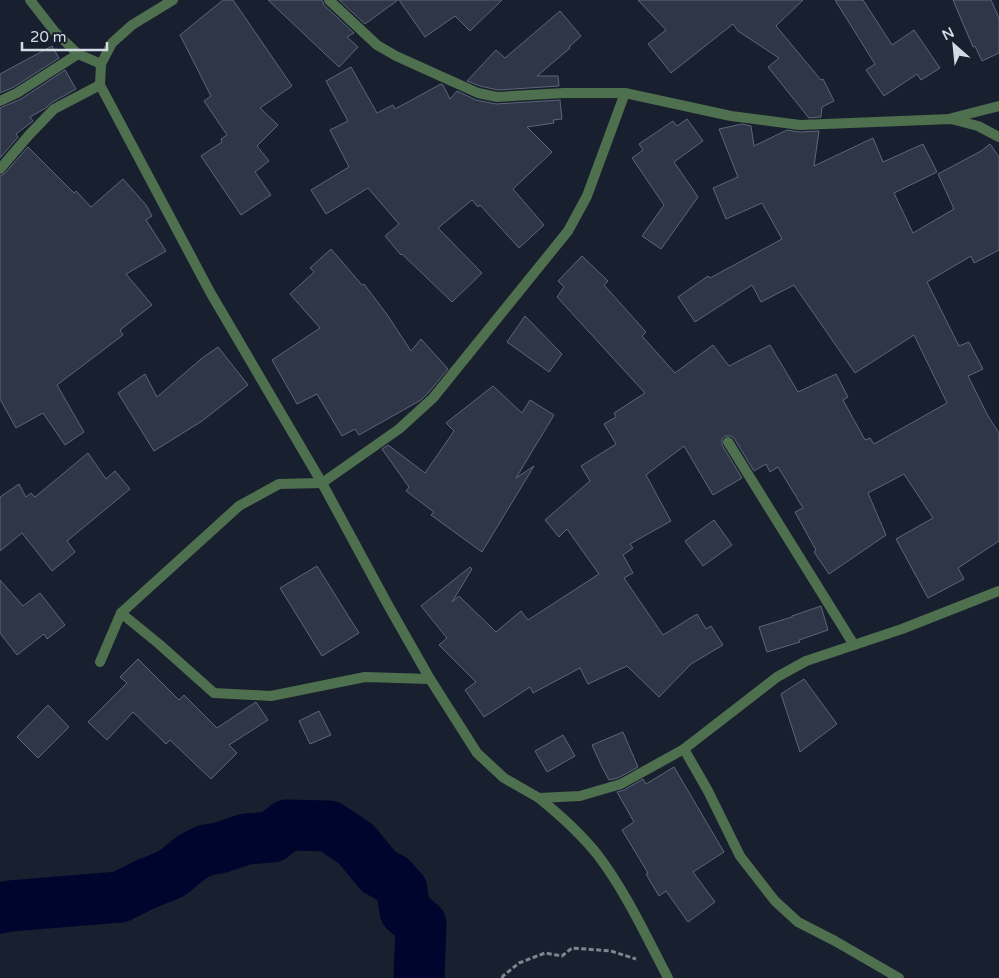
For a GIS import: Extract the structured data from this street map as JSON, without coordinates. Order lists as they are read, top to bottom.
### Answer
{
  "scale_bar": "20 m",
  "north": "top left"
}
